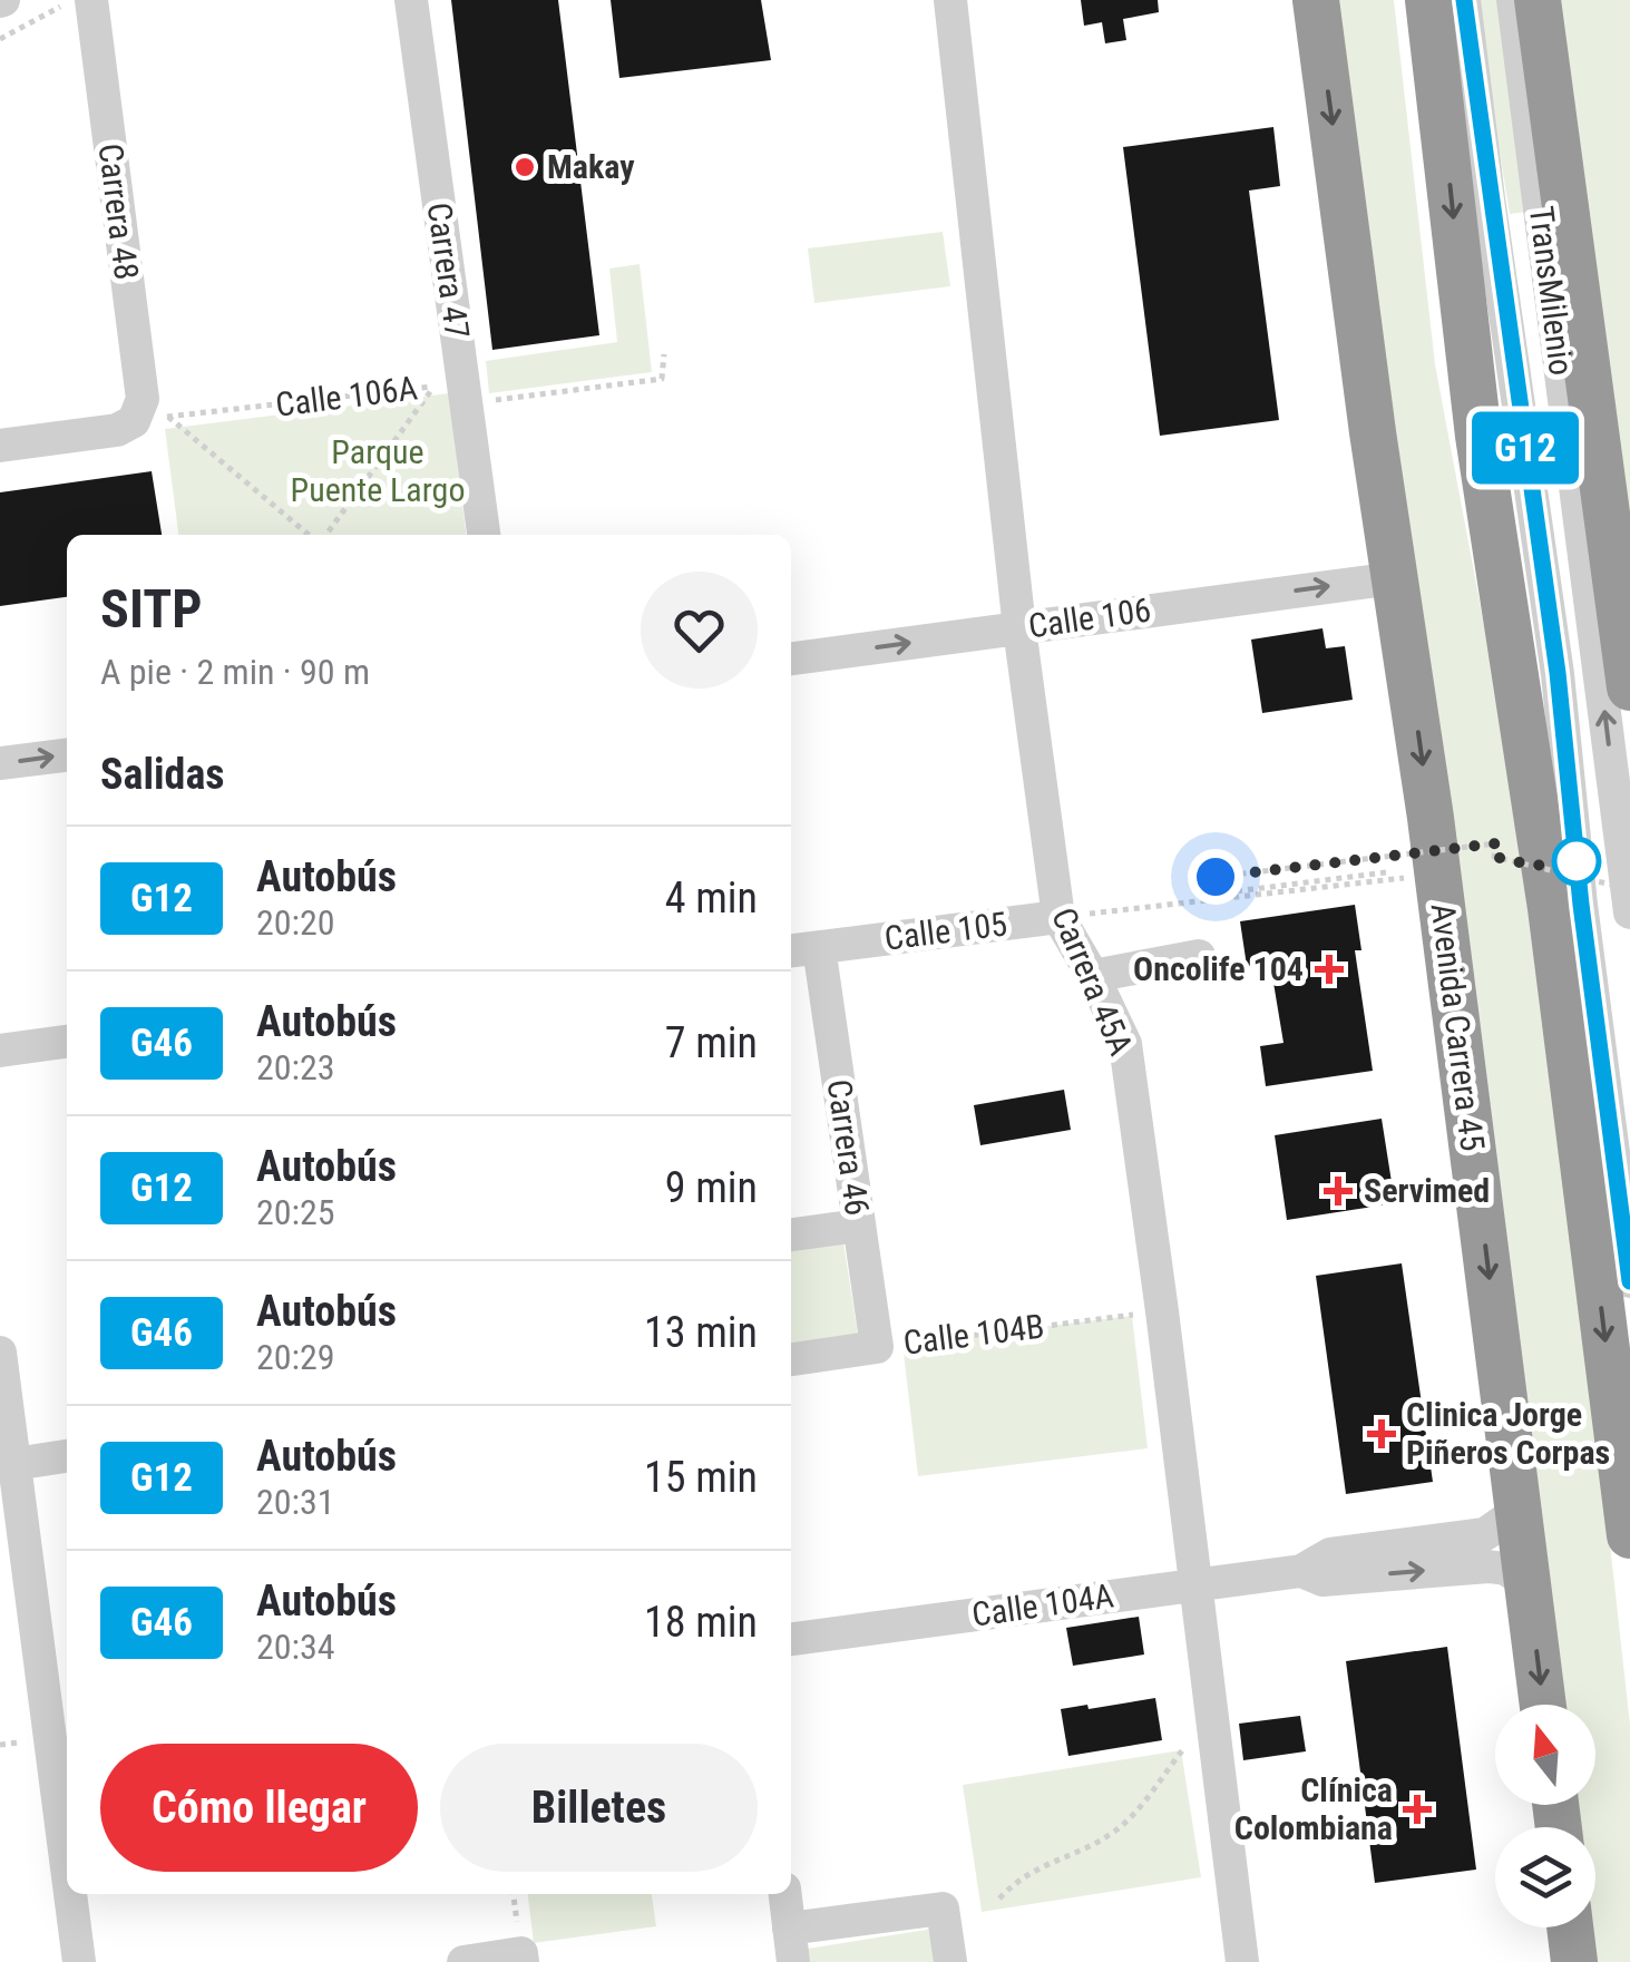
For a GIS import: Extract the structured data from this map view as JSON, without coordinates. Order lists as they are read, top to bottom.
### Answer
{
  "streets": {
    "highway": ["Avenida Carrera 45"],
    "street": [
      "Carrera 48",
      "Carrera 47",
      "TransMilenio",
      "Calle 106",
      "Calle 105",
      "Carrera 45A",
      "Carrera 46",
      "Calle 104B",
      "Calle 104A"
    ],
    "path": ["Calle 106A"]
  },
  "crossings": [
    ["Carrera 48", "Calle 106A"],
    ["Carrera 47", "Calle 106A"],
    ["Calle 106", "Carrera 45A"],
    ["Calle 106", "Avenida Carrera 45"],
    ["Calle 105", "Carrera 45A"],
    ["Calle 105", "Carrera 46"],
    ["Carrera 45A", "Calle 104B"],
    ["Carrera 45A", "Calle 104A"],
    ["Avenida Carrera 45", "Calle 104A"],
    ["Carrera 46", "Calle 104B"]
  ],
  "one_way": ["Calle 106"],
  "parks": ["Parque Puente Largo"],
  "places": {
    "other": ["Makay"],
    "health": [
      "Oncolife 104",
      "Servimed",
      "Clinica Jorge Piñeros Corpas",
      "Clínica Colombiana"
    ]
  },
  "lines": ["bus line G12"],
  "north": "top",
  "page": {
    "on_map": "G12",
    "heading": [
      ["SITP", "A pie · 2 min · 90 m"],
      "Salidas"
    ],
    "list": [
      {
        "mark": "G12",
        "name": "Autobús",
        "note": "20:20",
        "value": "4 min"
      },
      {
        "mark": "G46",
        "name": "Autobús",
        "note": "20:23",
        "value": "7 min"
      },
      {
        "mark": "G12",
        "name": "Autobús",
        "note": "20:25",
        "value": "9 min"
      },
      {
        "mark": "G46",
        "name": "Autobús",
        "note": "20:29",
        "value": "13 min"
      },
      {
        "mark": "G12",
        "name": "Autobús",
        "note": "20:31",
        "value": "15 min"
      },
      {
        "mark": "G46",
        "name": "Autobús",
        "note": "20:34",
        "value": "18 min"
      }
    ],
    "buttons": ["Cómo llegar", "Billetes"]
  }
}
